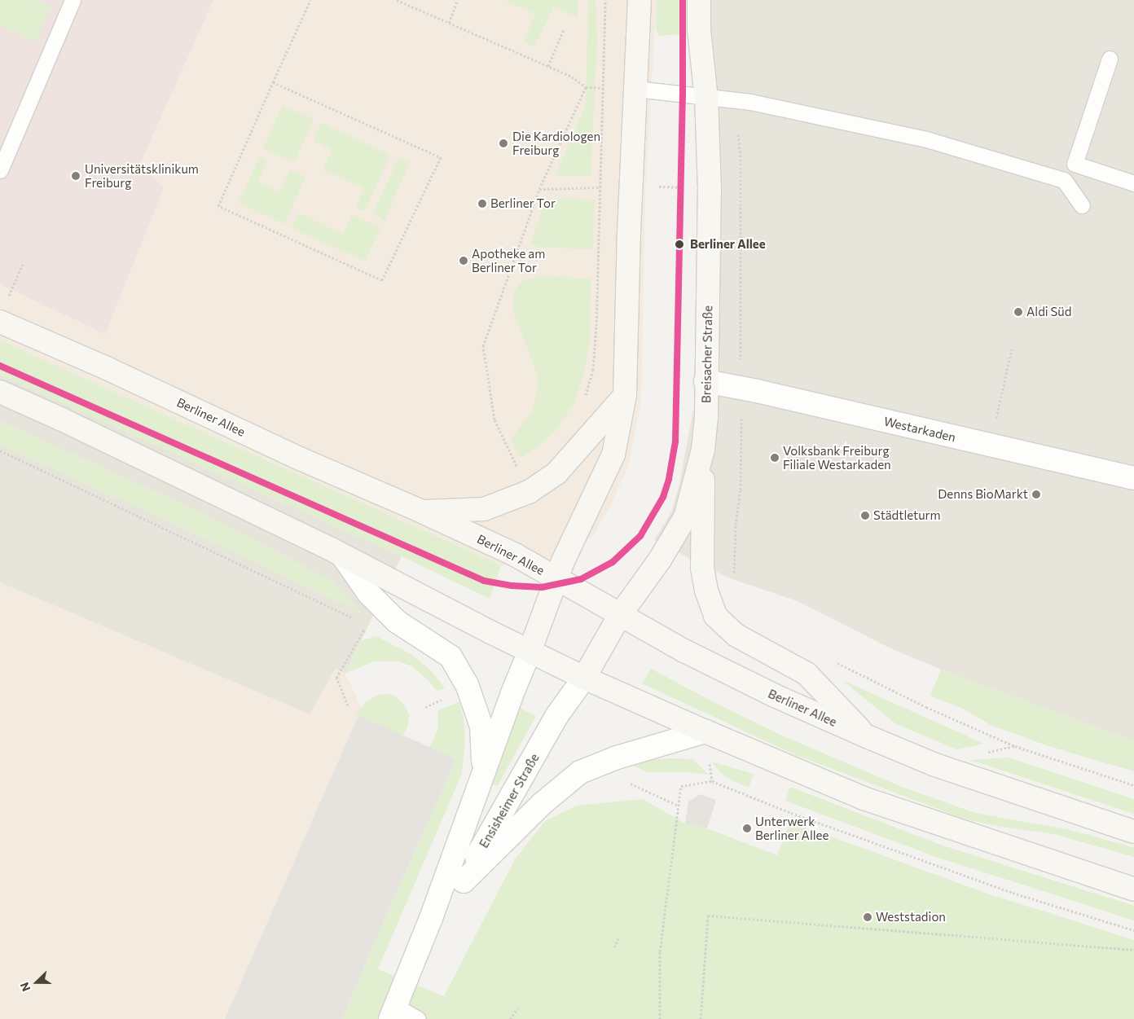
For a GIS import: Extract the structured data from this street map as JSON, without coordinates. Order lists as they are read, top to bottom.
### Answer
{
  "streets": {
    "main road": ["Breisacher Straße", "Berliner Allee", "Ensisheimer Straße"],
    "street": ["Westarkaden"]
  },
  "crossings": [
    ["Breisacher Straße", "Berliner Allee"],
    ["Breisacher Straße", "Westarkaden"],
    ["Breisacher Straße", "Ensisheimer Straße"],
    ["Berliner Allee", "Ensisheimer Straße"]
  ],
  "places": [
    "Die Kardiologen Freiburg",
    "Universitätsklinikum Freiburg",
    "Berliner Tor",
    "Berliner Allee",
    "Apotheke am Berliner Tor",
    "Aldi Süd",
    "Volksbank Freiburg Filiale Westarkaden",
    "Denns BioMarkt",
    "Städtleturm",
    "Unterwerk Berliner Allee",
    "Weststadion"
  ],
  "north": "left"
}
